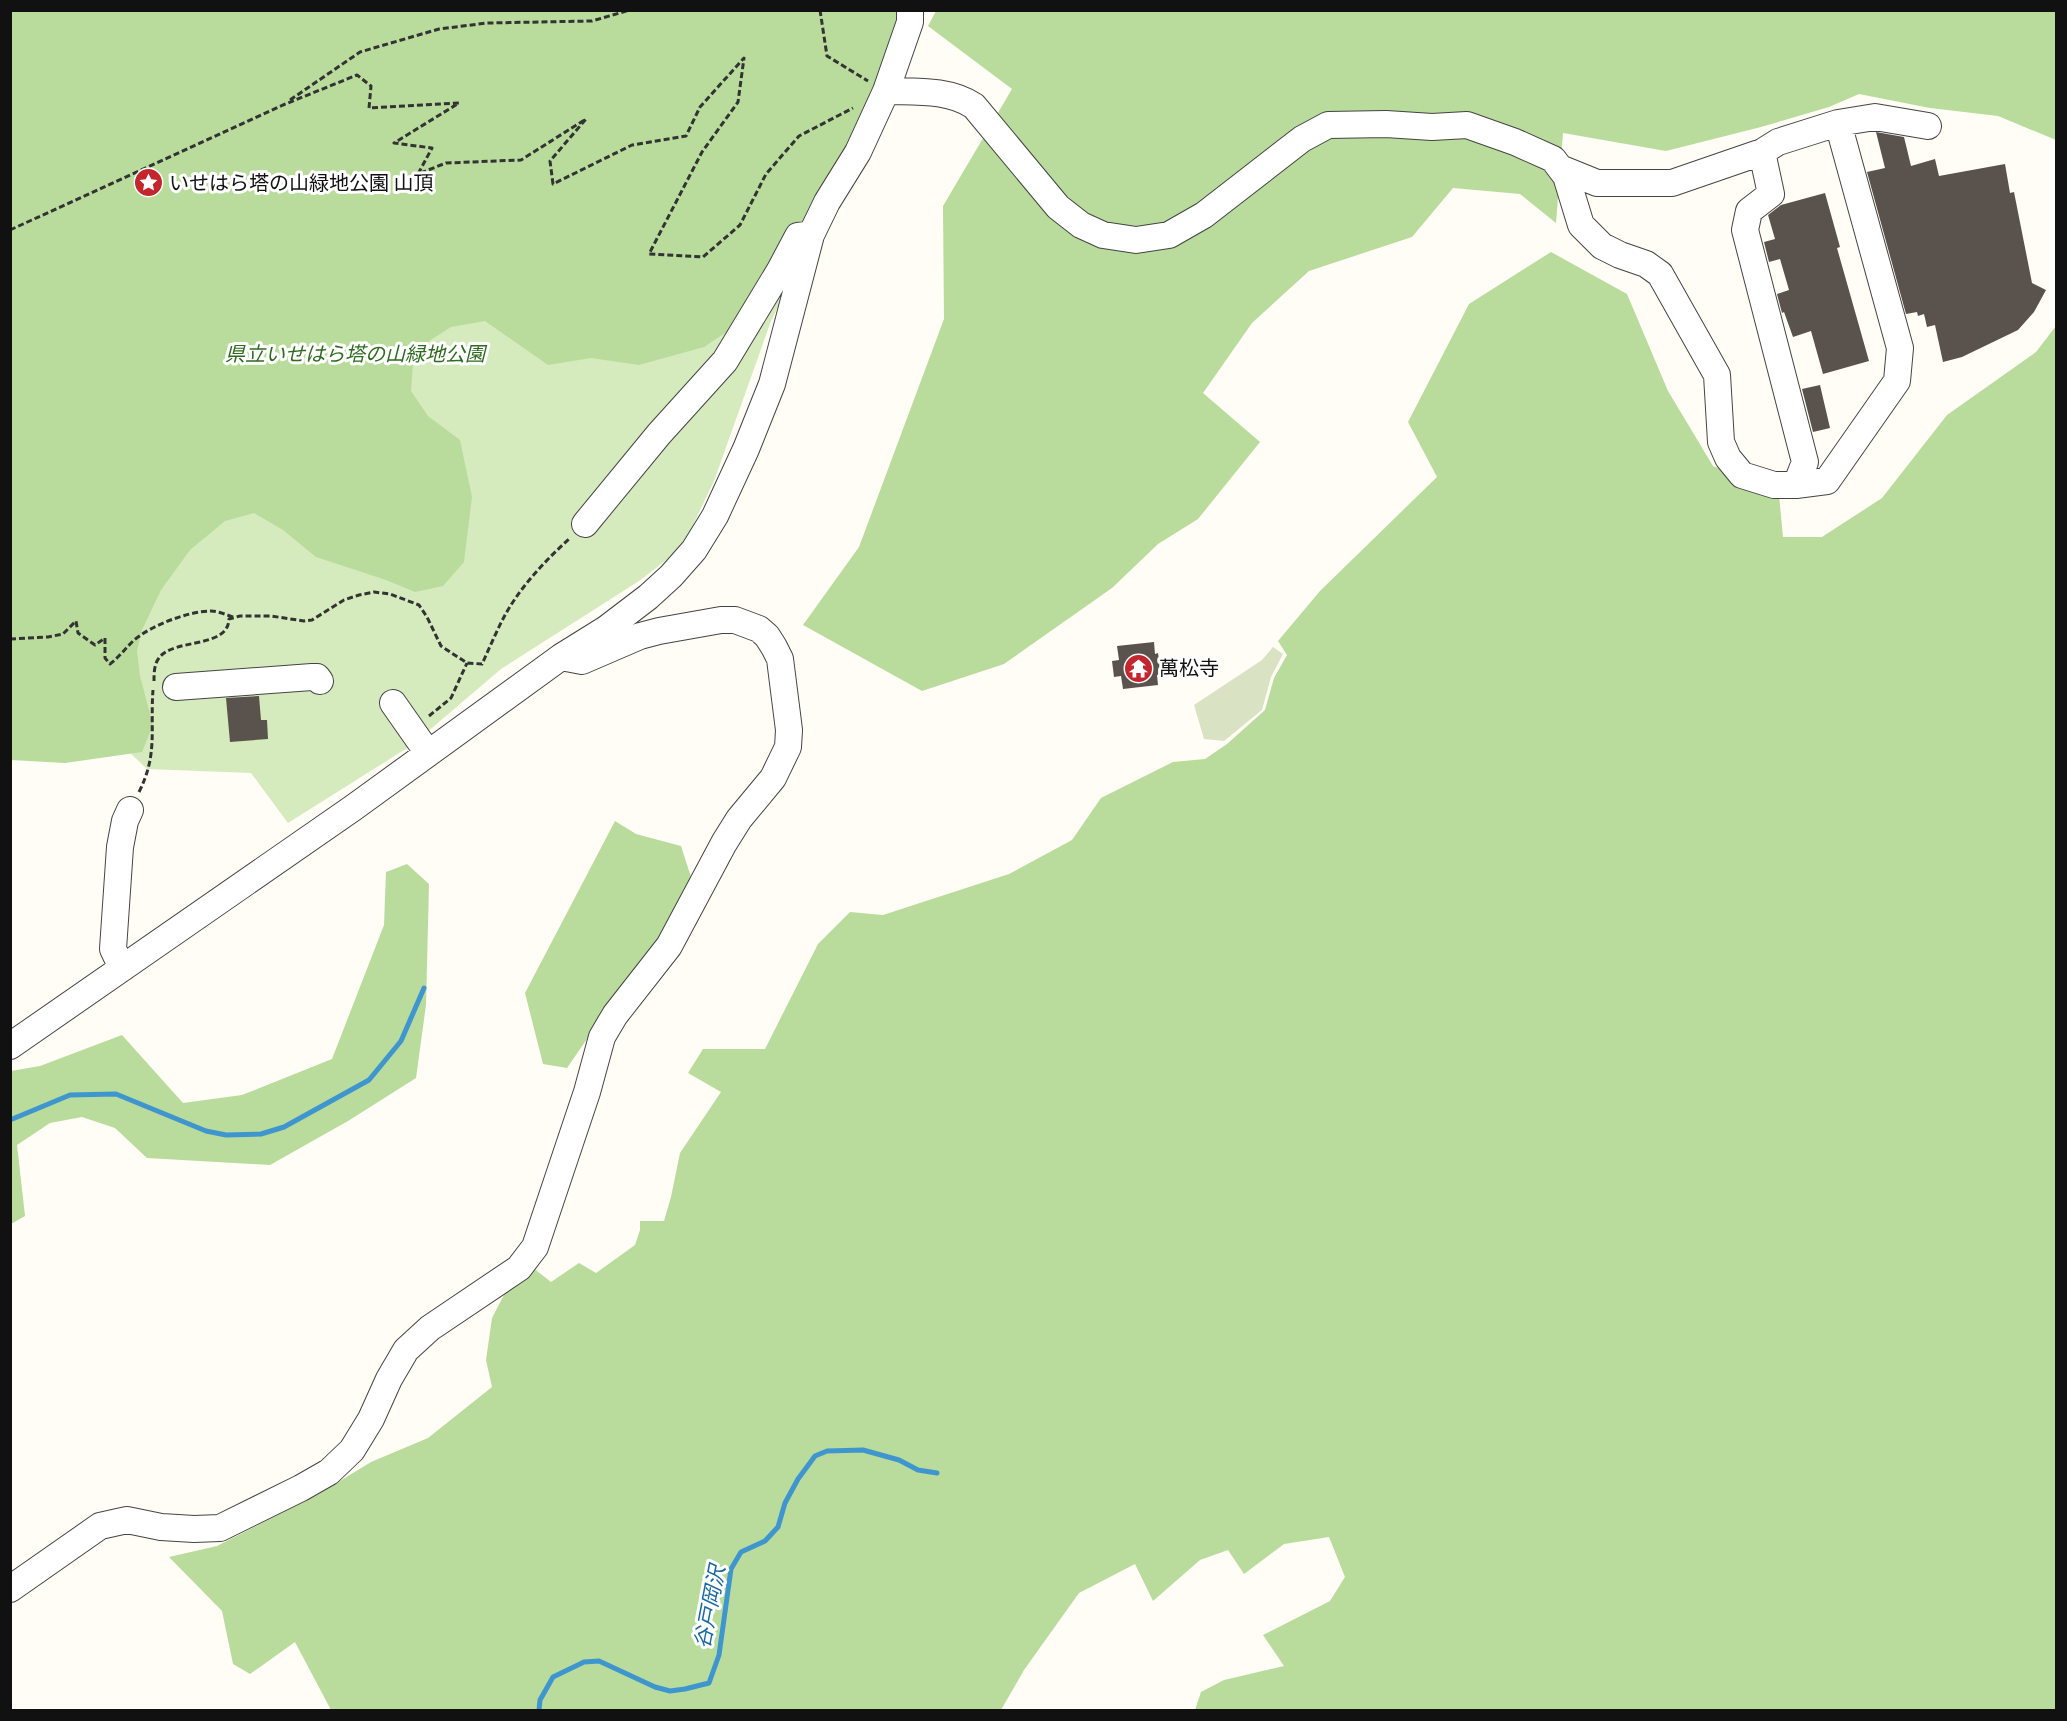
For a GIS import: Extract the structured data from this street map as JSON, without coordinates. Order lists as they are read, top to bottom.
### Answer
{
  "water": ["谷戸岡沢"],
  "parks": ["県立いせはら塔の山緑地公園"],
  "places": {
    "place": ["いせはら塔の山緑地公園 山頂"],
    "temple": ["萬松寺"]
  }
}
